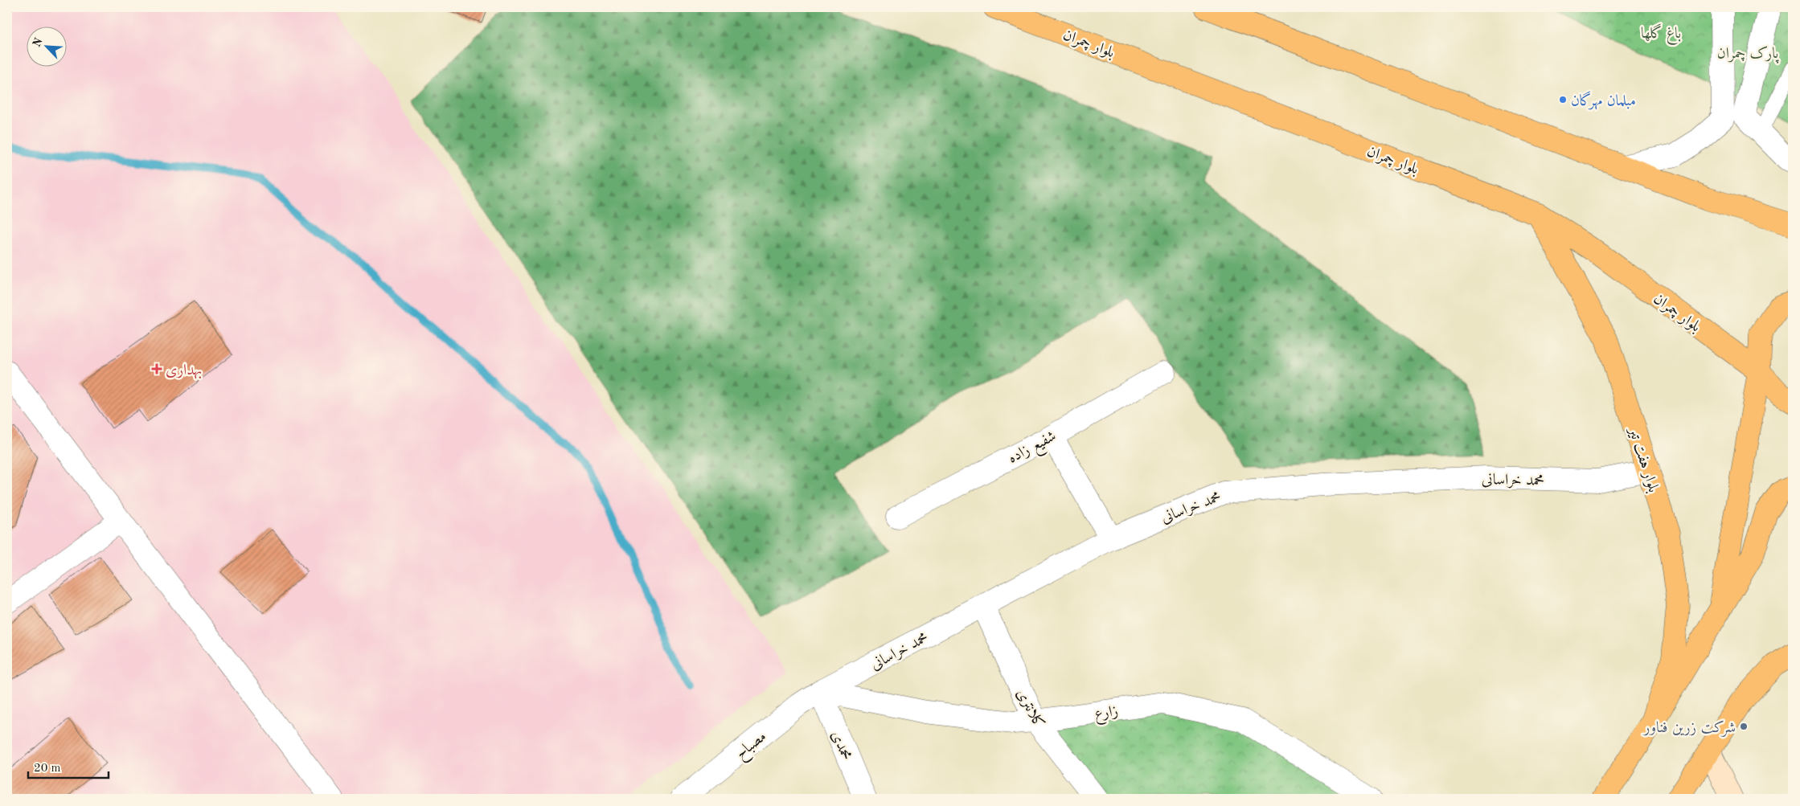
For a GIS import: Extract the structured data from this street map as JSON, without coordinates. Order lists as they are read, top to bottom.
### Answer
{
  "streets": {
    "main road": ["بلوار چمران", "بلوار هفت تیر"],
    "street": [
      "شفیع زاده",
      "محمد خراسانی",
      "کلانتری",
      "زارع",
      "مصباح",
      "محمدی"
    ]
  },
  "crossings": [
    ["بلوار چمران", "بلوار هفت تیر"],
    ["بلوار هفت تیر", "محمد خراسانی"],
    ["محمد خراسانی", "کلانتری"],
    ["محمد خراسانی", "زارع"],
    ["محمد خراسانی", "مصباح"],
    ["محمد خراسانی", "محمدی"],
    ["کلانتری", "زارع"],
    ["زارع", "مصباح"],
    ["زارع", "محمدی"],
    ["مصباح", "محمدی"]
  ],
  "parks": ["باغ گلها", "پارک چمران"],
  "places": {
    "other": ["مبلمان مهرگان", "شرکت زرین فناور"],
    "health": ["بهداری"]
  },
  "scale_bar": "20 m",
  "north": "top left"
}
